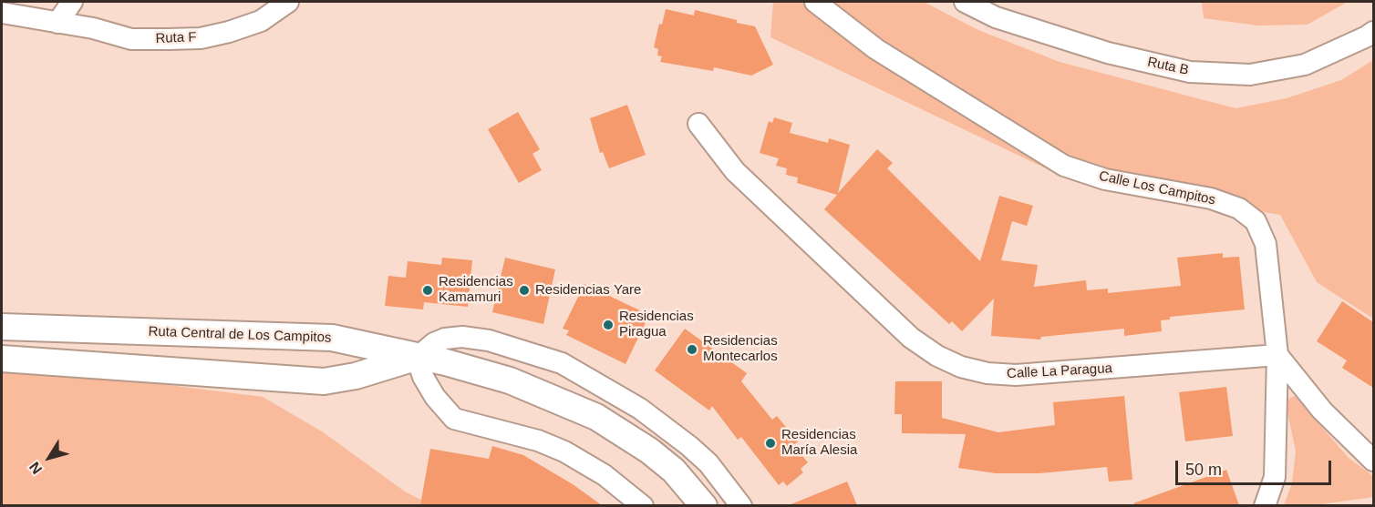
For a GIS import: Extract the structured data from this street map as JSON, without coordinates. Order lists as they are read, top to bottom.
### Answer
{
  "streets": {
    "main road": ["Ruta Central de Los Campitos"],
    "street": [
      "Ruta F",
      "Ruta B",
      "Calle Los Campitos",
      "Calle La Paragua"
    ]
  },
  "crossings": [
    ["Calle Los Campitos", "Calle La Paragua"]
  ],
  "places": [
    "Residencias Kamamuri",
    "Residencias Yare",
    "Residencias Piragua",
    "Residencias Montecarlos",
    "Residencias María Alesia"
  ],
  "scale_bar": "50 m",
  "north": "bottom left"
}
